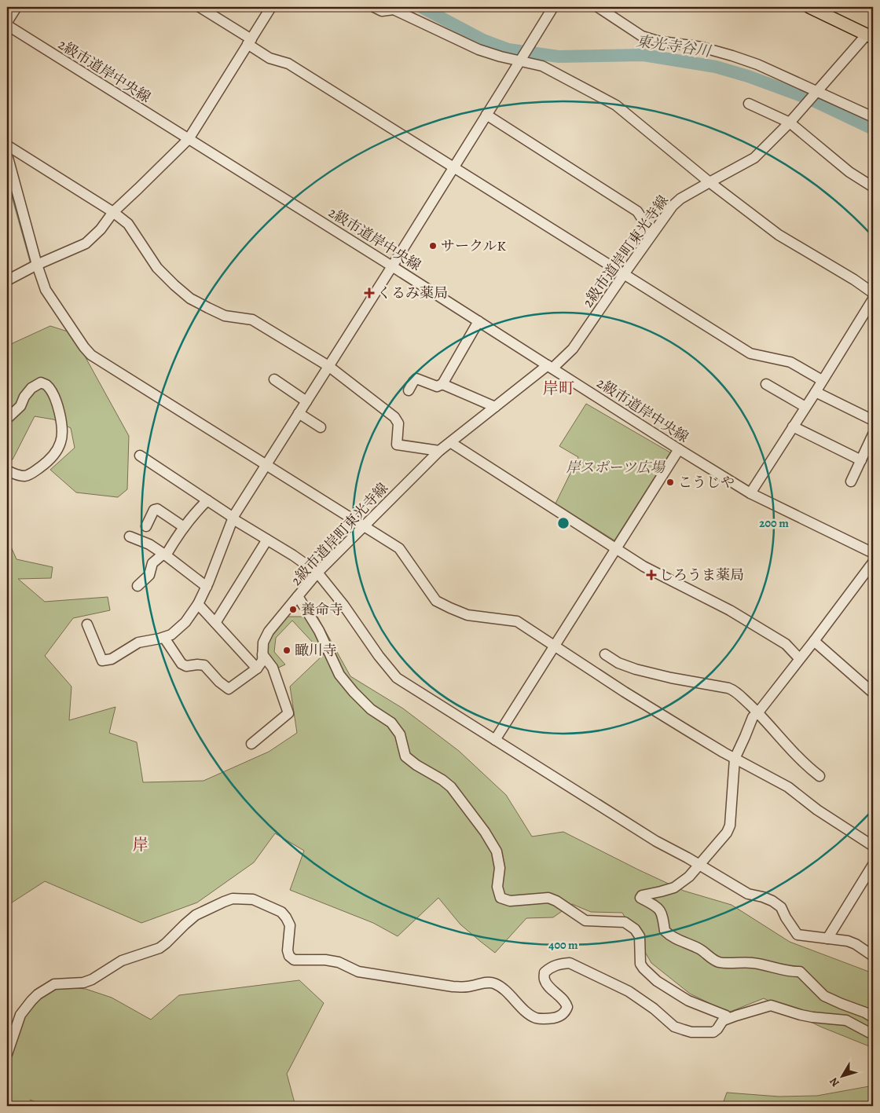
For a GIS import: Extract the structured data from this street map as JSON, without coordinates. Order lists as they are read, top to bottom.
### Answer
{
  "streets": {
    "street": ["2級市道岸中央線", "2級市道岸町東光寺線"]
  },
  "crossings": [
    ["2級市道岸中央線", "2級市道岸町東光寺線"]
  ],
  "districts": ["岸町", "岸"],
  "water": ["東光寺谷川"],
  "parks": ["岸スポーツ広場"],
  "places": {
    "other": [
      "サークルK",
      "こうじや",
      "養命寺",
      "瞰川寺"
    ],
    "health": ["くるみ薬局", "しろうま薬局"]
  },
  "north": "bottom left",
  "rings": ["200 m", "400 m"]
}
